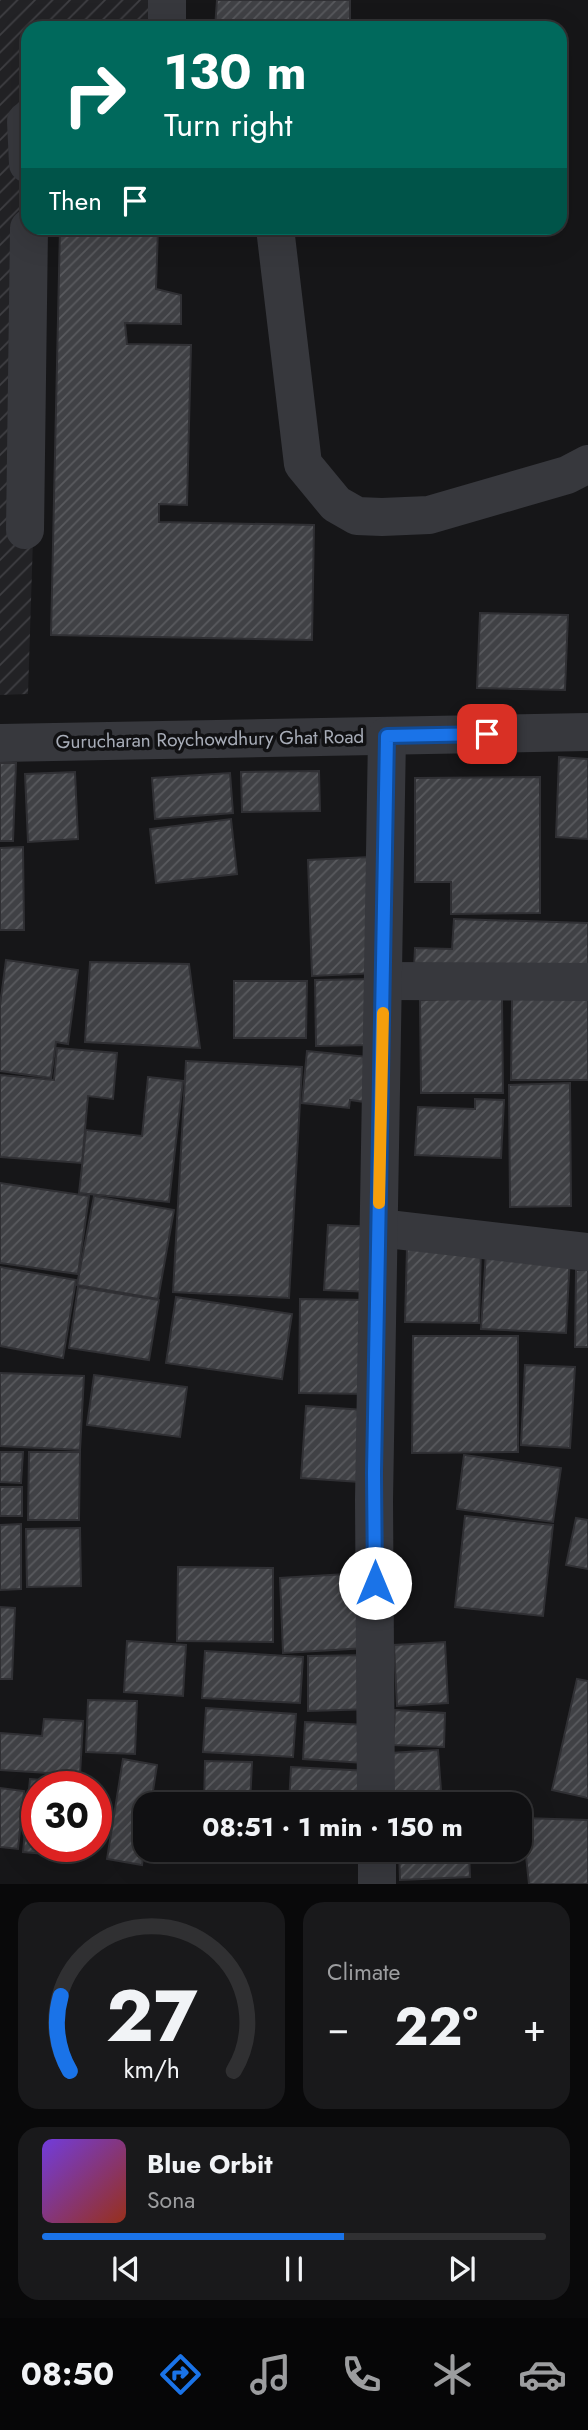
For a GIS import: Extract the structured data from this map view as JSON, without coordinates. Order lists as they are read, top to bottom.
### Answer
{
  "streets": {
    "street": ["Gurucharan Roychowdhury Ghat Road"]
  },
  "page": {
    "turn": ["130 m", "Turn right"],
    "then": "Then",
    "limit": "30",
    "trip": "08:51 · 1 min · 150 m",
    "tile": "Climate",
    "heat": ["−", "22°", "+"],
    "song": ["Blue Orbit", "Sona"],
    "tabs": "08:50",
    "gauge": ["27", "km/h"]
  }
}
